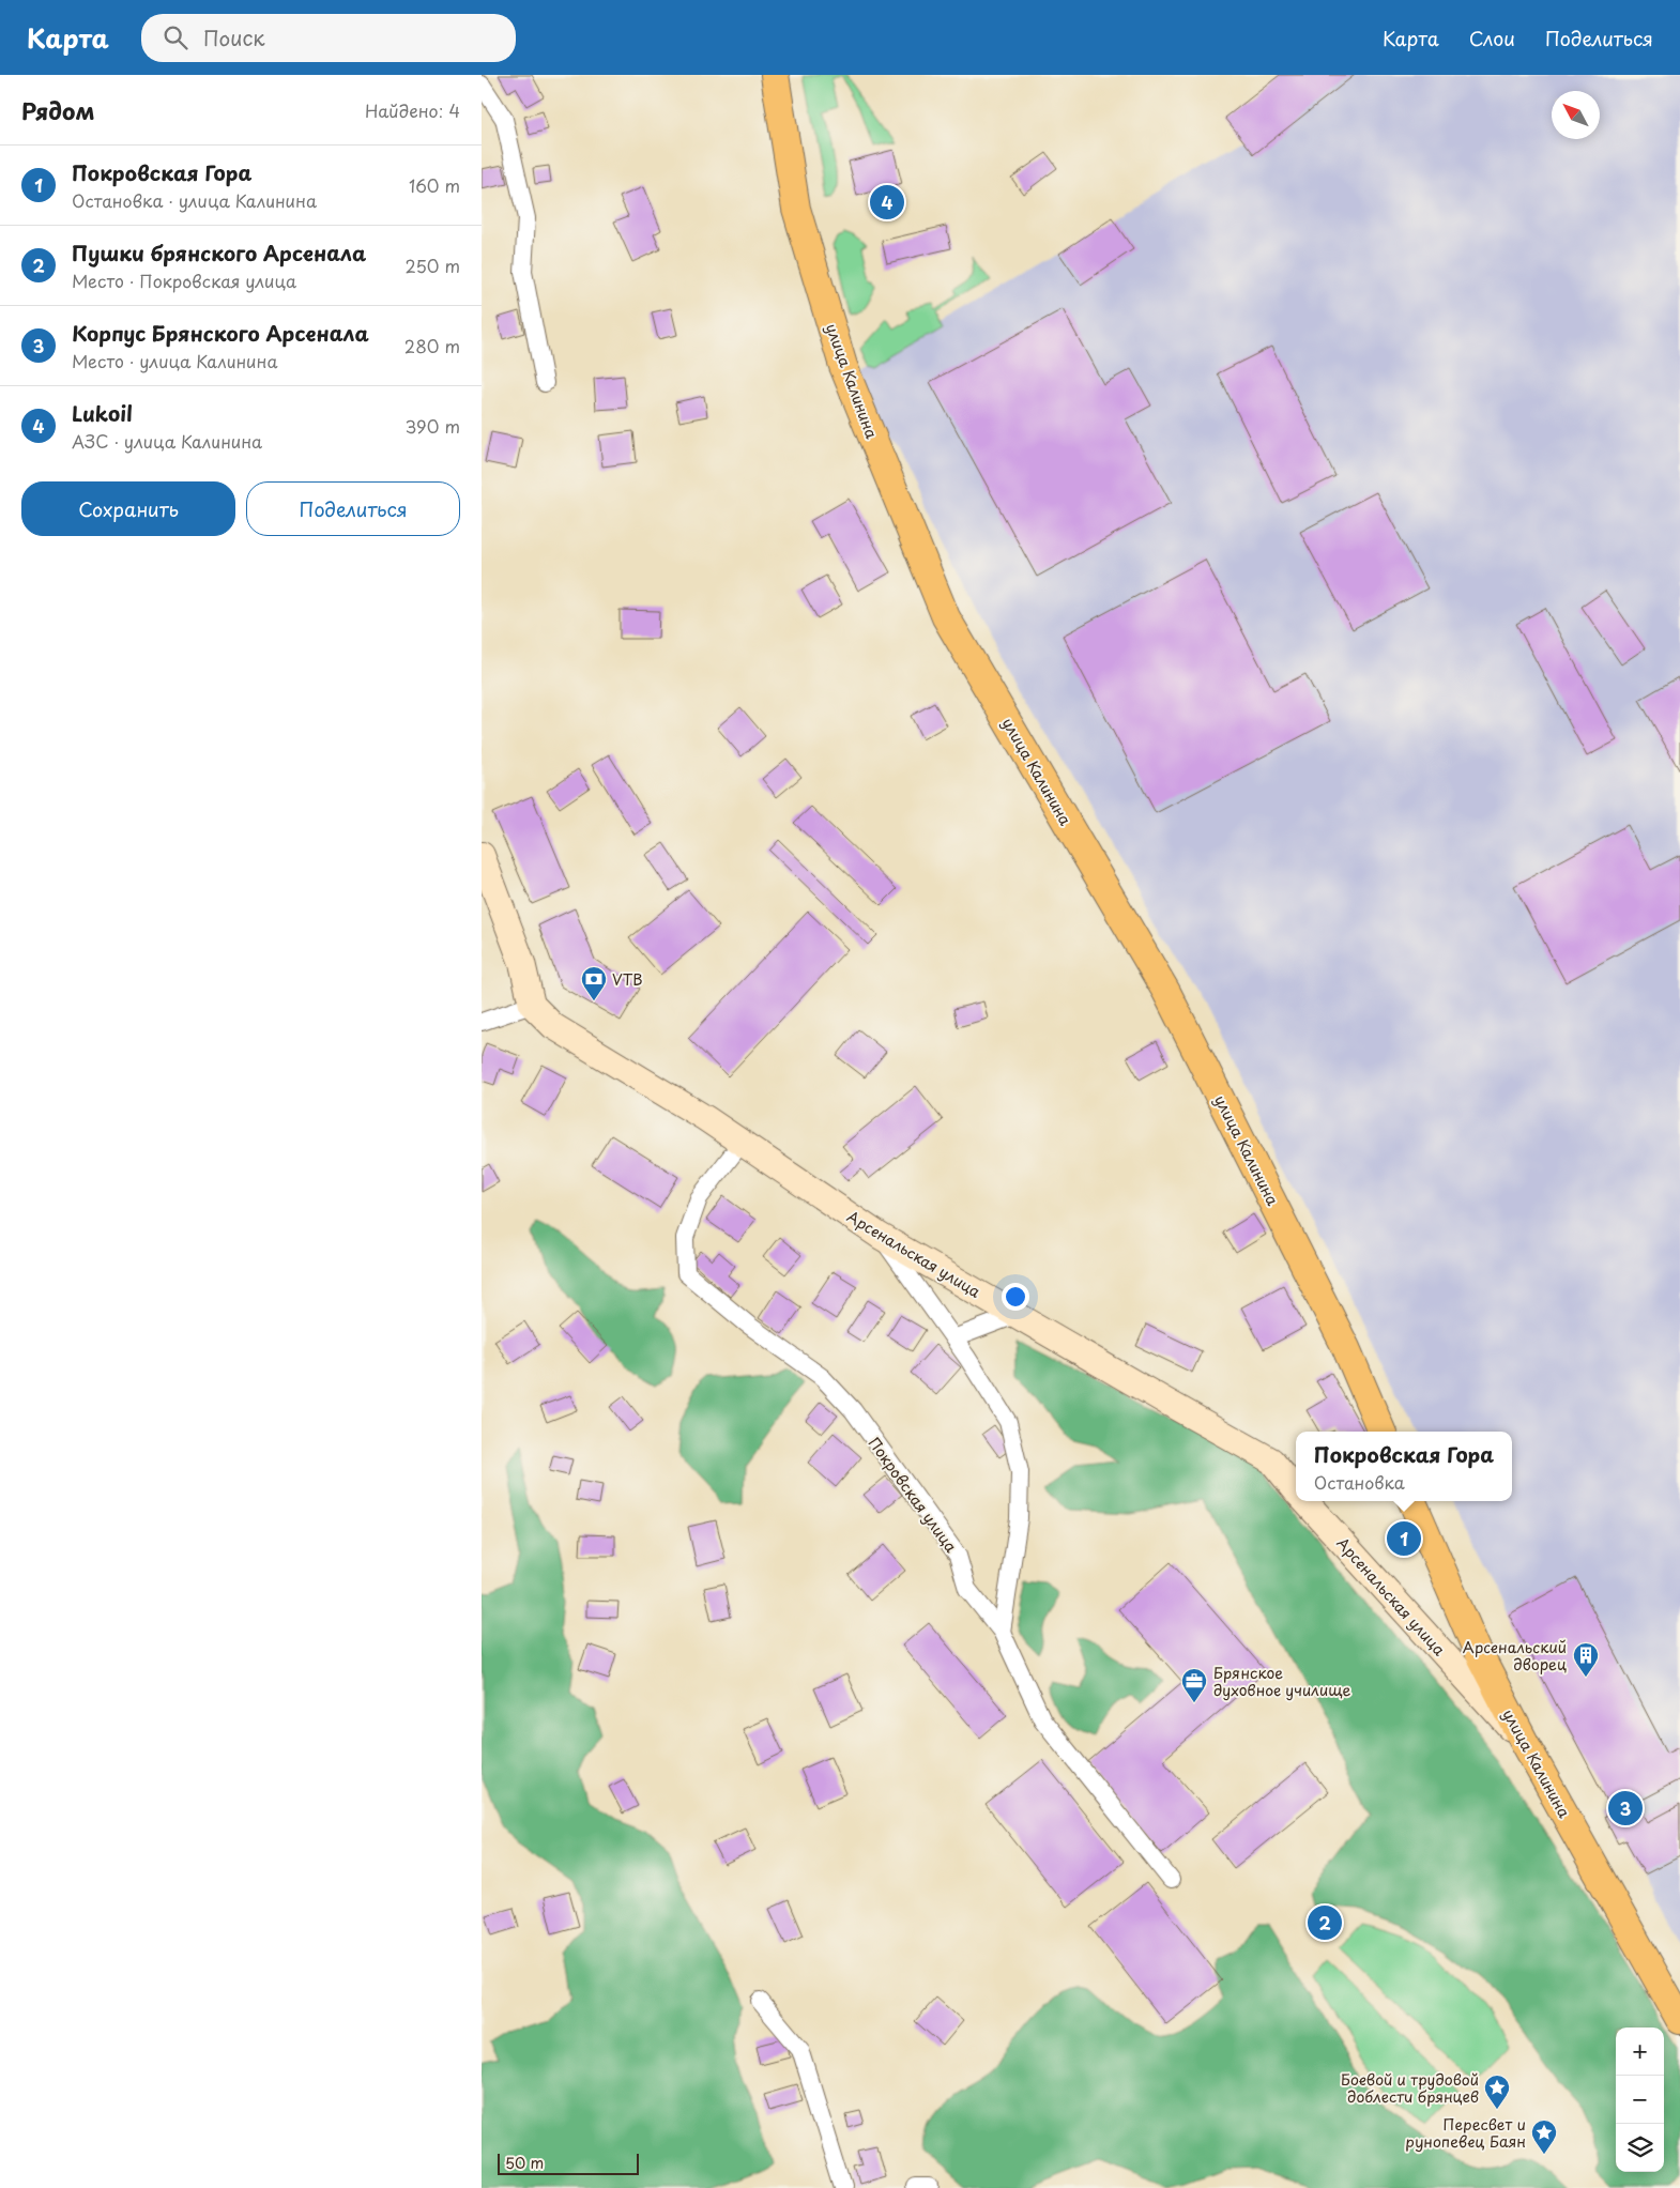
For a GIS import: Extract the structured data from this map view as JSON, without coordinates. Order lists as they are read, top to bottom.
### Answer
{
  "streets": {
    "main road": ["улица Калинина"],
    "street": ["Арсенальская улица", "Покровская улица"]
  },
  "crossings": [
    ["улица Калинина", "Арсенальская улица"],
    ["Арсенальская улица", "Покровская улица"]
  ],
  "places": {
    "bank": ["VTB"],
    "building": ["Арсенальский дворец"],
    "office": ["Брянское духовное училище"],
    "place": ["Боевой и трудовой доблести брянцев", "Пересвет и рунопевец Баян"]
  },
  "scale_bar": "50 m",
  "north": "top left",
  "page": {
    "header": "Карта",
    "search": "Поиск",
    "nav": ["Карта", "Слои", "Поделиться"],
    "heading": ["Рядом", "Найдено: 4"],
    "list": [
      {
        "mark": "1",
        "name": "Покровская Гора",
        "note": "Остановка · улица Калинина",
        "value": "160 m"
      },
      {
        "mark": "2",
        "name": "Пушки брянского Арсенала",
        "note": "Место · Покровская улица",
        "value": "250 m"
      },
      {
        "mark": "3",
        "name": "Корпус Брянского Арсенала",
        "note": "Место · улица Калинина",
        "value": "280 m"
      },
      {
        "mark": "4",
        "name": "Lukoil",
        "note": "АЗС · улица Калинина",
        "value": "390 m"
      }
    ],
    "pins": [
      "4",
      "1",
      "3",
      "2"
    ],
    "buttons": ["Сохранить", "Поделиться"],
    "popup": ["Покровская Гора", "Остановка"],
    "map_buttons": ["+", "−"],
    "scale": "50 m"
  }
}
